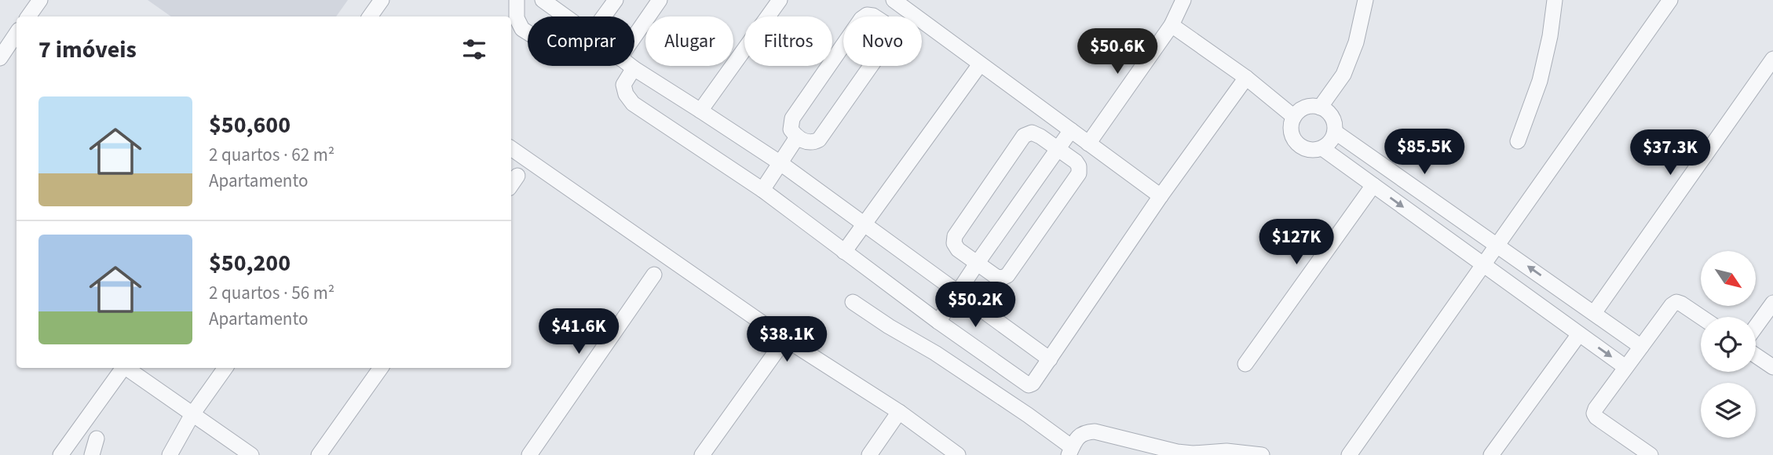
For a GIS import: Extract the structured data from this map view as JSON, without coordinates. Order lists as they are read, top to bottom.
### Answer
{
  "north": "bottom right",
  "page": {
    "chip": [
      "Comprar",
      "Alugar",
      "Filtros",
      "Novo"
    ],
    "heading": "7 imóveis",
    "price": [
      "$50.6K",
      "$85.5K",
      "$37.3K",
      "$127K",
      "$50.2K",
      "$41.6K",
      "$38.1K"
    ],
    "list": [
      {
        "name": "$50,600",
        "note": "2 quartos · 62 m² · Apartamento"
      },
      {
        "name": "$50,200",
        "note": "2 quartos · 56 m² · Apartamento"
      }
    ]
  }
}
